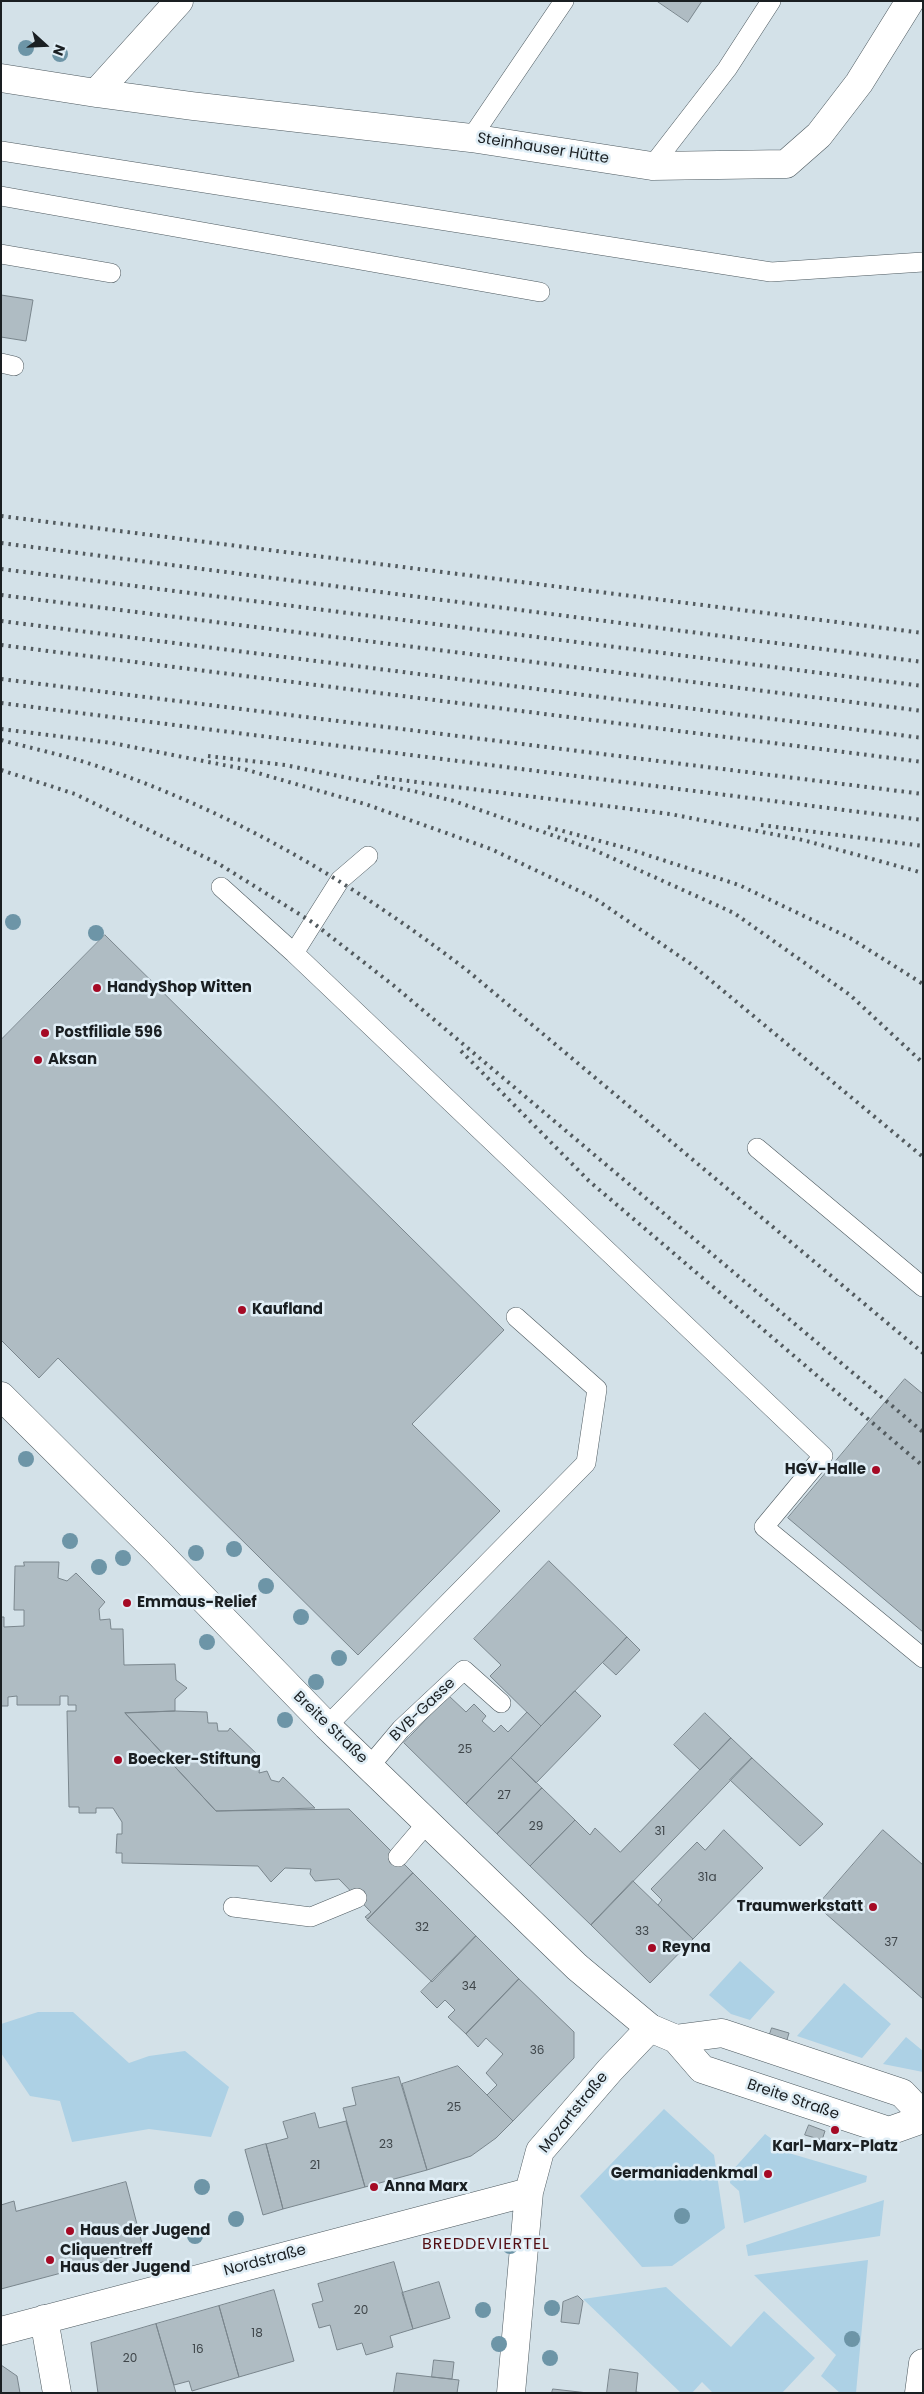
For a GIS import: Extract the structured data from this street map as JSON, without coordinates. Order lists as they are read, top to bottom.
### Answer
{
  "streets": {
    "street": [
      "Steinhauser Hütte",
      "Breite Straße",
      "Mozartstraße",
      "Nordstraße"
    ],
    "lane": ["BVB-Gasse"]
  },
  "crossings": [
    ["BVB-Gasse", "Breite Straße"],
    ["Breite Straße", "Mozartstraße"],
    ["Mozartstraße", "Nordstraße"]
  ],
  "districts": ["BREDDEVIERTEL"],
  "places": [
    "HandyShop Witten",
    "Postfiliale 596",
    "Aksan",
    "Kaufland",
    "HGV-Halle",
    "Emmaus-Relief",
    "Boecker-Stiftung",
    "Traumwerkstatt",
    "Reyna",
    "Karl-Marx-Platz",
    "Germaniadenkmal",
    "Anna Marx",
    "Haus der Jugend",
    "Cliquentreff Haus der Jugend"
  ],
  "house_numbers": [
    "25",
    "27",
    "29",
    "31",
    "31a",
    "32",
    "33",
    "37",
    "34",
    "36",
    "25",
    "23",
    "21",
    "20",
    "18",
    "16",
    "20"
  ],
  "north": "right"
}
